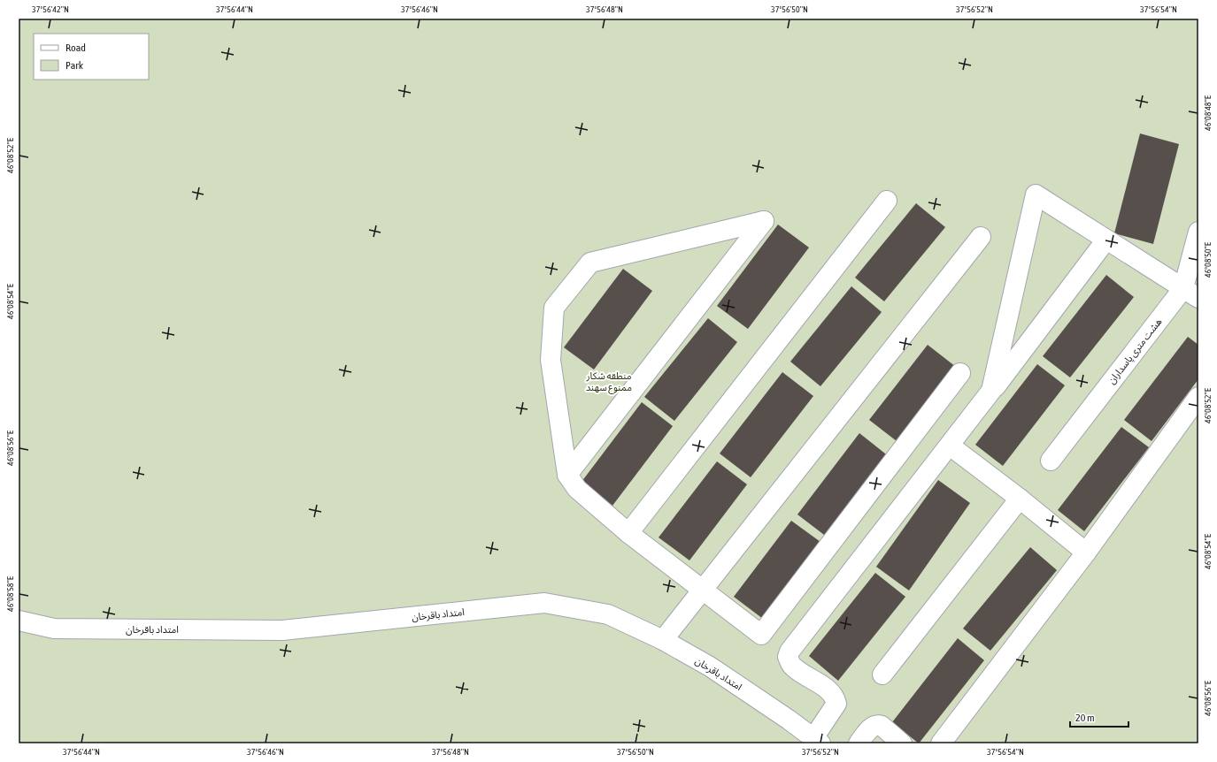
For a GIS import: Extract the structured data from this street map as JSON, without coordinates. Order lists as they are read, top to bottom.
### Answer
{
  "streets": {
    "street": ["هشت متری پاسداران", "امتداد باقرخان"]
  },
  "parks": ["منطقه شکار ممنوع سهند"],
  "legend": ["Road", "Park"],
  "scale_bar": "20 m",
  "coordinates": [
    "37°56'42\"N",
    "37°56'44\"N",
    "37°56'46\"N",
    "37°56'48\"N",
    "37°56'50\"N",
    "37°56'52\"N",
    "37°56'54\"N",
    "46°08'48\"E",
    "46°08'52\"E",
    "46°08'50\"E",
    "46°08'54\"E",
    "46°08'56\"E",
    "46°08'58\"E"
  ]
}
